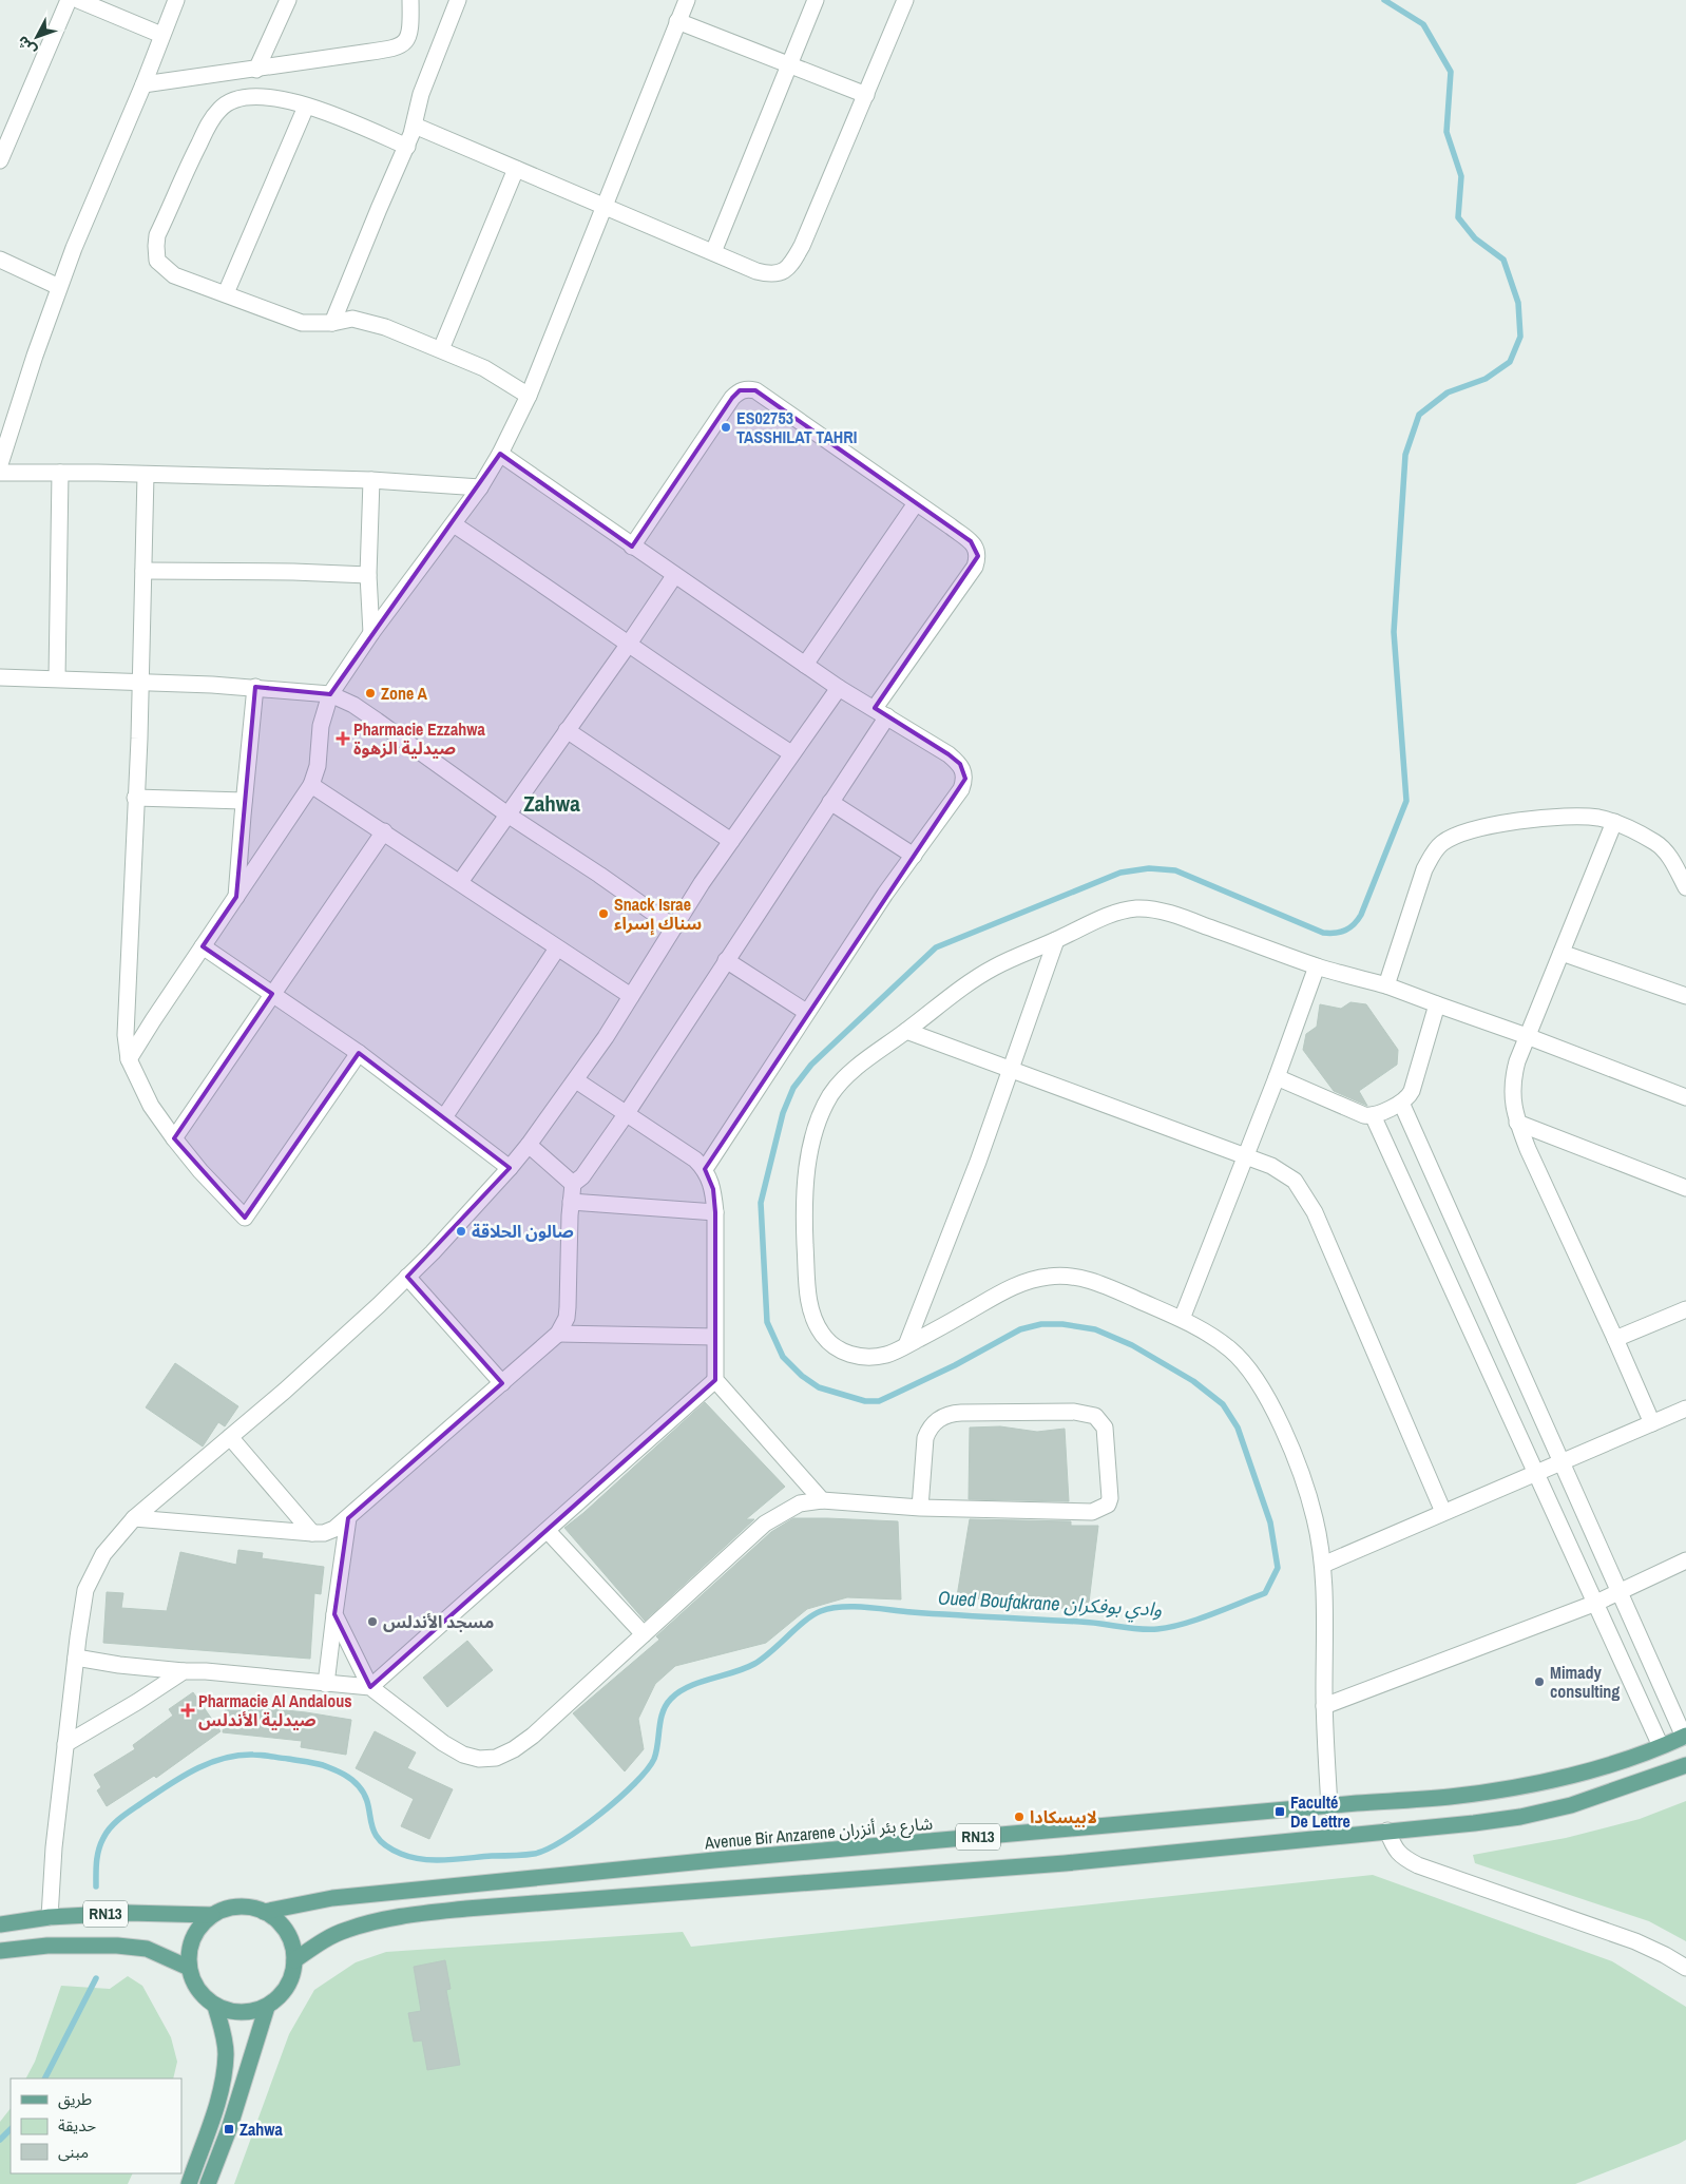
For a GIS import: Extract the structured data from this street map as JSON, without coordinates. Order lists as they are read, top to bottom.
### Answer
{
  "streets": {
    "main road": ["Avenue Bir Anzarene شارع بئر أنزران", "RN13"]
  },
  "crossings": [
    ["Avenue Bir Anzarene شارع بئر أنزران", "RN13"]
  ],
  "districts": ["Zahwa"],
  "water": ["Oued Boufakrane وادي بوفكران"],
  "places": {
    "other": [
      "ES02753 TASSHILAT TAHRI",
      "Zone A",
      "Snack Israe سناك إسراء",
      "صالون الحلاقة",
      "مسجد الأندلس",
      "Mimady consulting",
      "لابيسكادا"
    ],
    "health": ["Pharmacie Ezzahwa صيدلية الزهوة", "Pharmacie Al Andalous صيدلية الأندلس"],
    "transit": ["Faculté De Lettre", "Zahwa"]
  },
  "legend": ["طريق", "حديقة", "مبنى"],
  "north": "bottom left"
}
